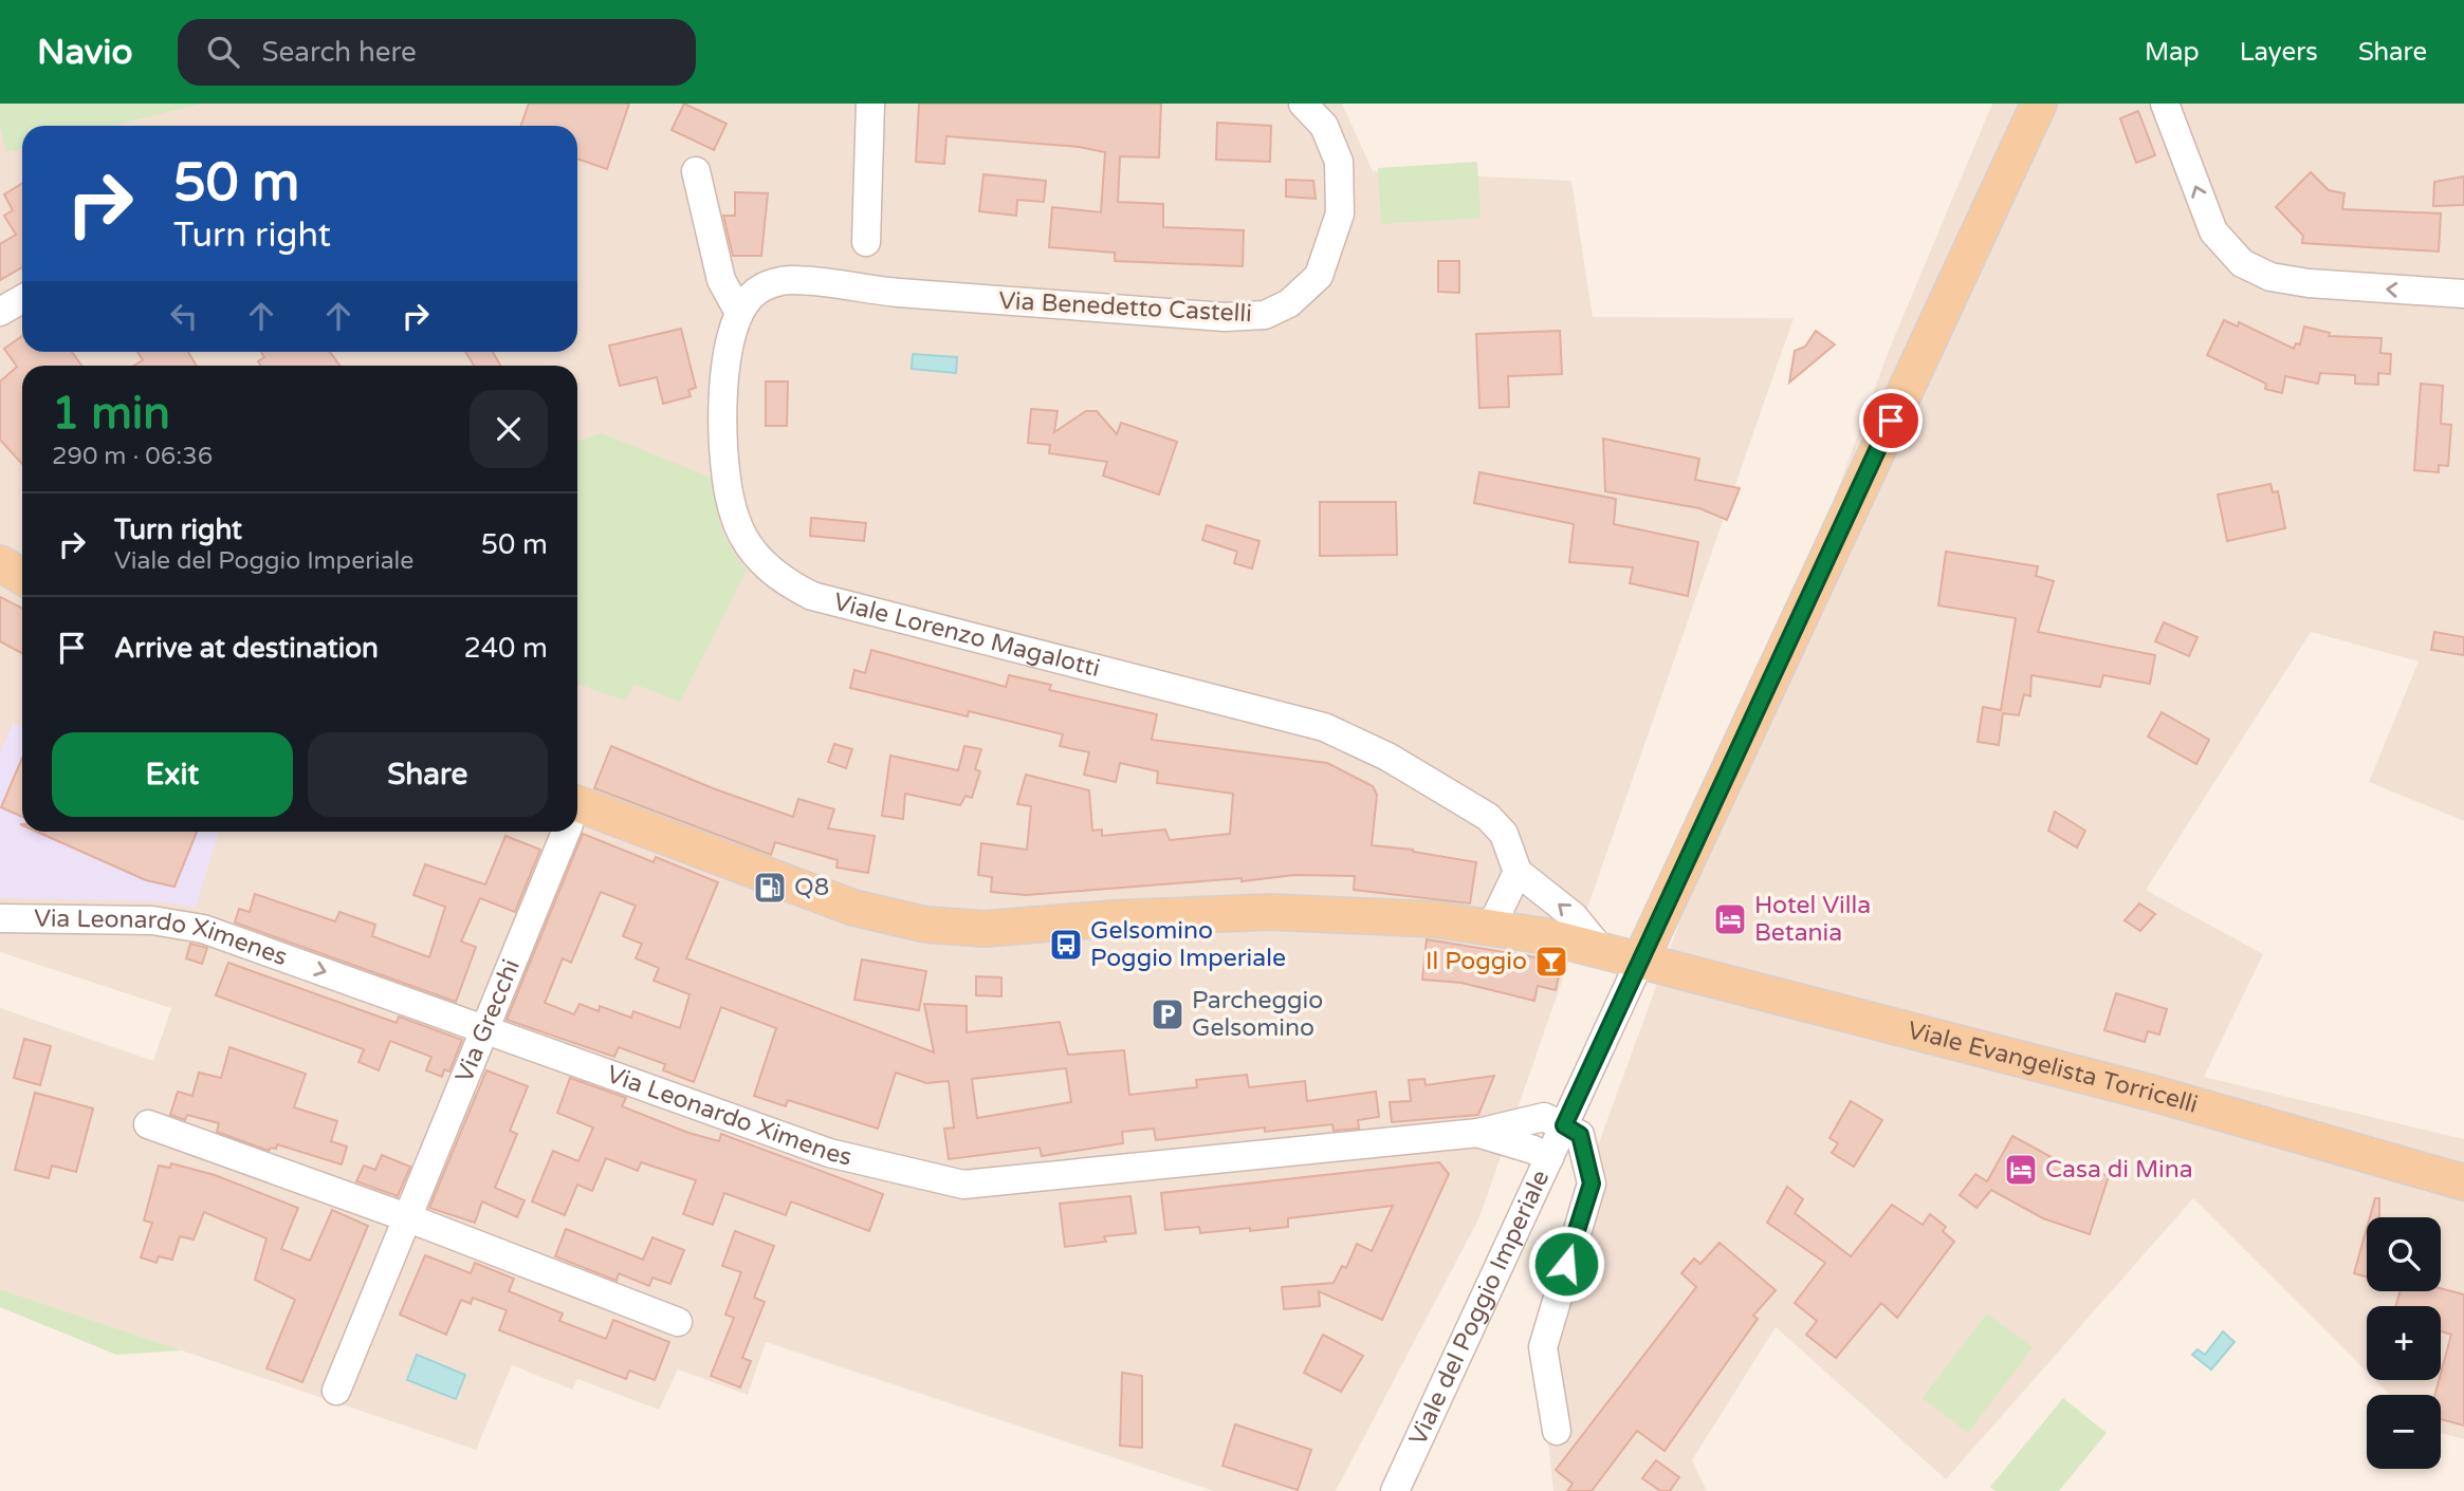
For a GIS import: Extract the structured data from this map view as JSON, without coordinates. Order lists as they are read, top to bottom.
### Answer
{
  "streets": {
    "main road": ["Viale Evangelista Torricelli", "Viale del Poggio Imperiale"],
    "street": [
      "Via Benedetto Castelli",
      "Viale Lorenzo Magalotti",
      "Via Leonardo Ximenes",
      "Via Grecchi"
    ]
  },
  "crossings": [
    ["Via Benedetto Castelli", "Viale Lorenzo Magalotti"],
    ["Via Leonardo Ximenes", "Via Grecchi"],
    ["Via Leonardo Ximenes", "Viale del Poggio Imperiale"],
    ["Viale Evangelista Torricelli", "Viale del Poggio Imperiale"]
  ],
  "places": {
    "fuel station": ["Q8"],
    "hotel": ["Hotel Villa Betania", "Casa di Mina"],
    "bus stop": ["Gelsomino Poggio Imperiale"],
    "bar": ["Il Poggio"],
    "parking": ["Parcheggio Gelsomino"]
  },
  "page": {
    "header": "Navio",
    "search": "Search here",
    "nav": ["Map", "Layers", "Share"],
    "turn": ["50 m", "Turn right"],
    "heading": ["1 min", "290 m · 06:36"],
    "list": [
      {
        "name": "Turn right",
        "note": "Viale del Poggio Imperiale",
        "value": "50 m"
      },
      {
        "name": "Arrive at destination",
        "value": "240 m"
      }
    ],
    "buttons": ["Exit", "Share"],
    "map_buttons": ["+", "−"]
  }
}
